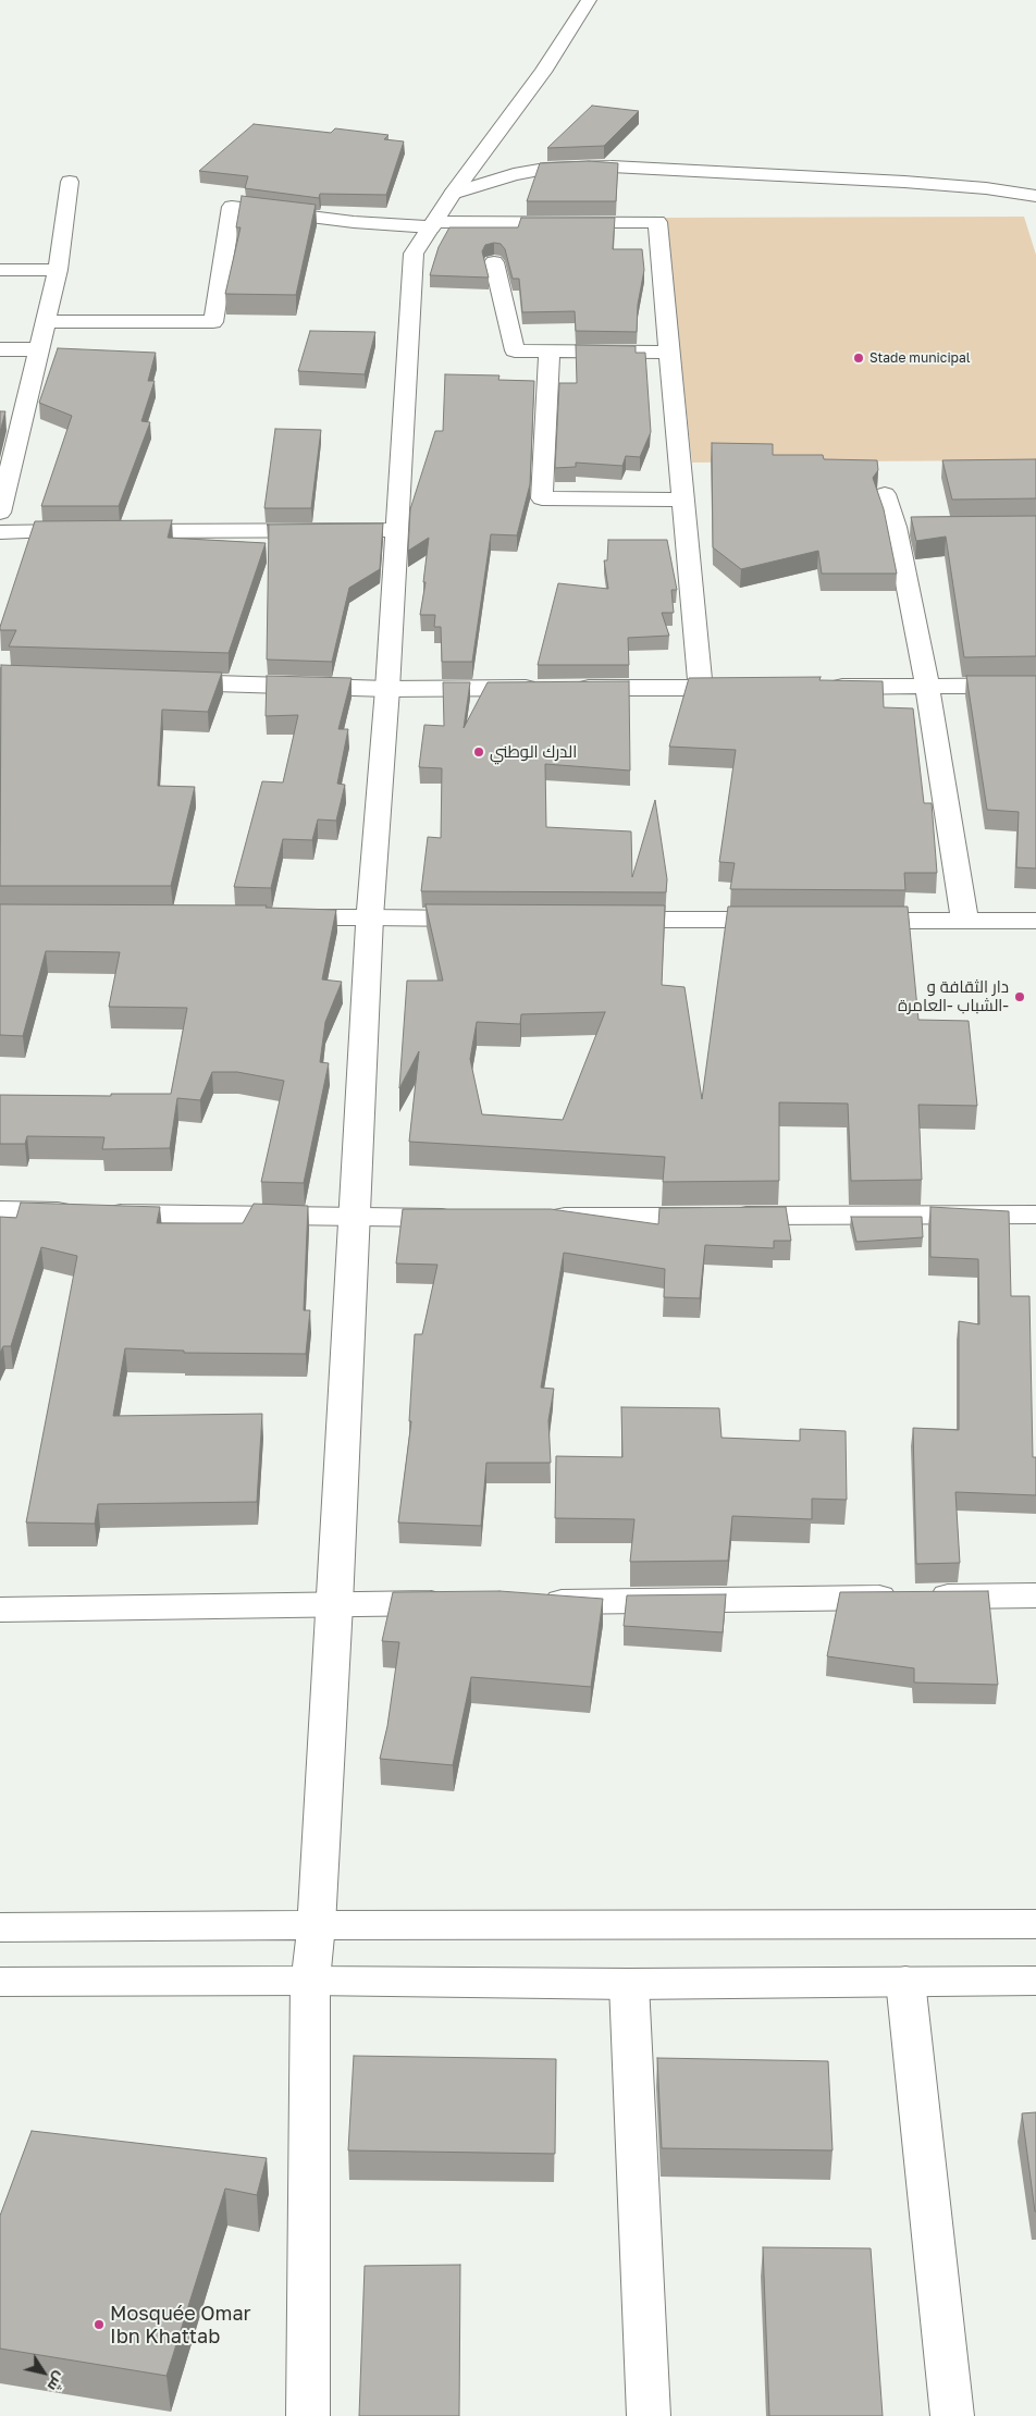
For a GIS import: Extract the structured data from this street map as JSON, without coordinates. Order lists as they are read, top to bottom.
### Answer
{
  "places": [
    "Stade municipal",
    "الدرك الوطني",
    "دار الثقافة و الشباب -العامرة-",
    "Mosquée Omar Ibn Khattab"
  ],
  "north": "bottom right"
}
